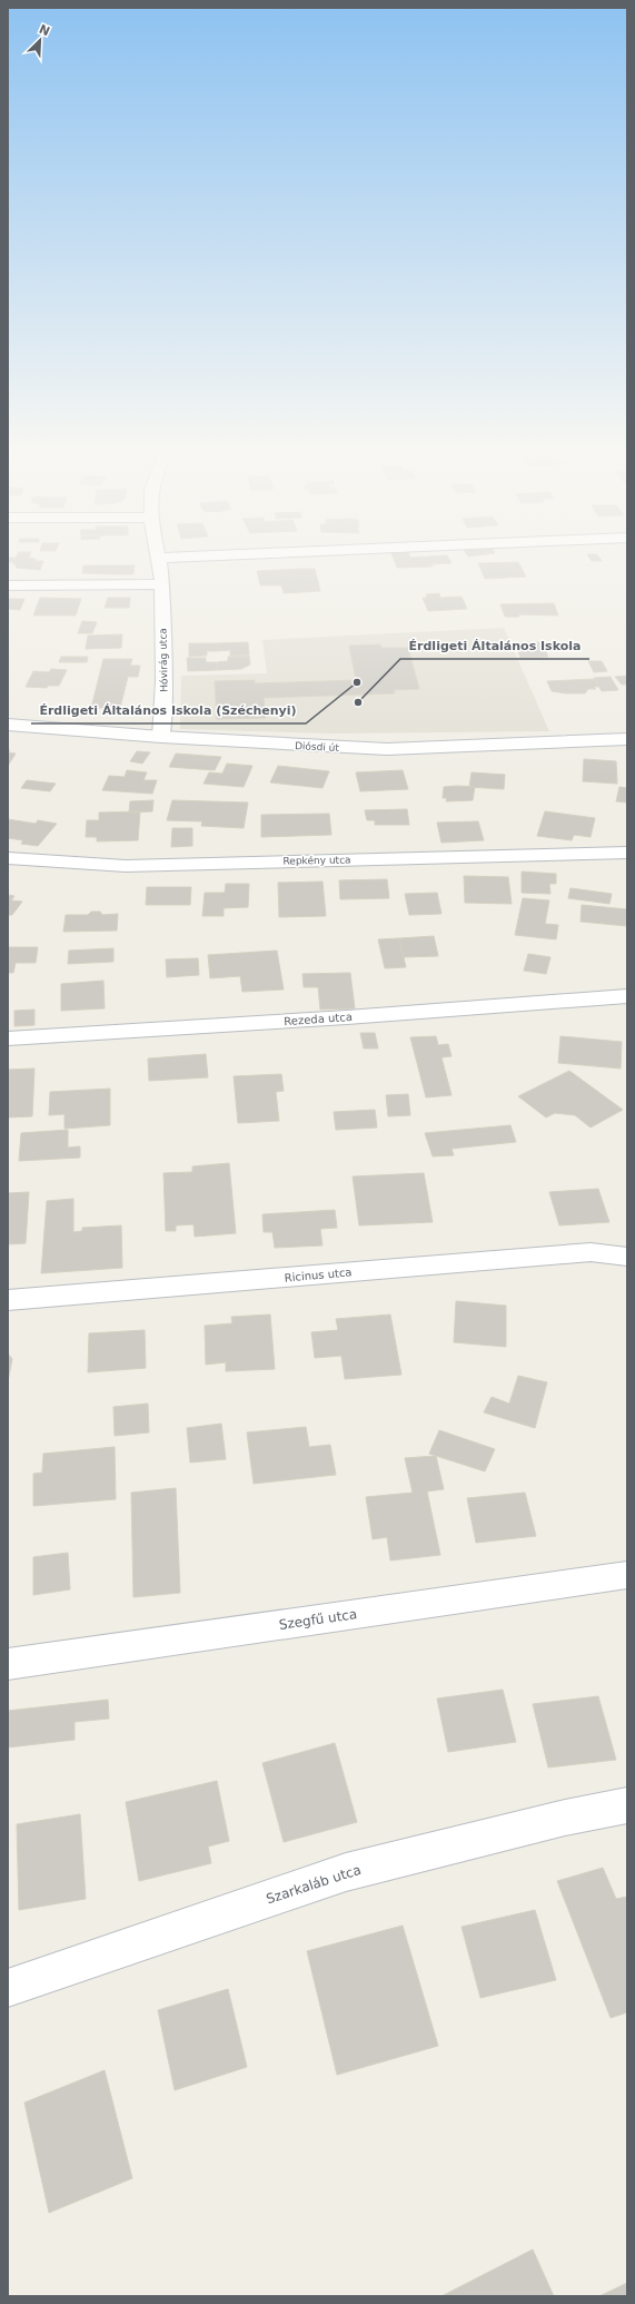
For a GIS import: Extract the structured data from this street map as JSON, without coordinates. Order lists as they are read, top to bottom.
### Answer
{
  "streets": {
    "street": [
      "Hóvirág utca",
      "Diósdi út",
      "Repkény utca",
      "Rezeda utca",
      "Ricinus utca",
      "Szegfű utca",
      "Szarkaláb utca"
    ]
  },
  "crossings": [
    ["Hóvirág utca", "Diósdi út"]
  ],
  "places": ["Érdligeti Általános Iskola (Széchenyi)", "Érdligeti Általános Iskola"],
  "north": "top right"
}
